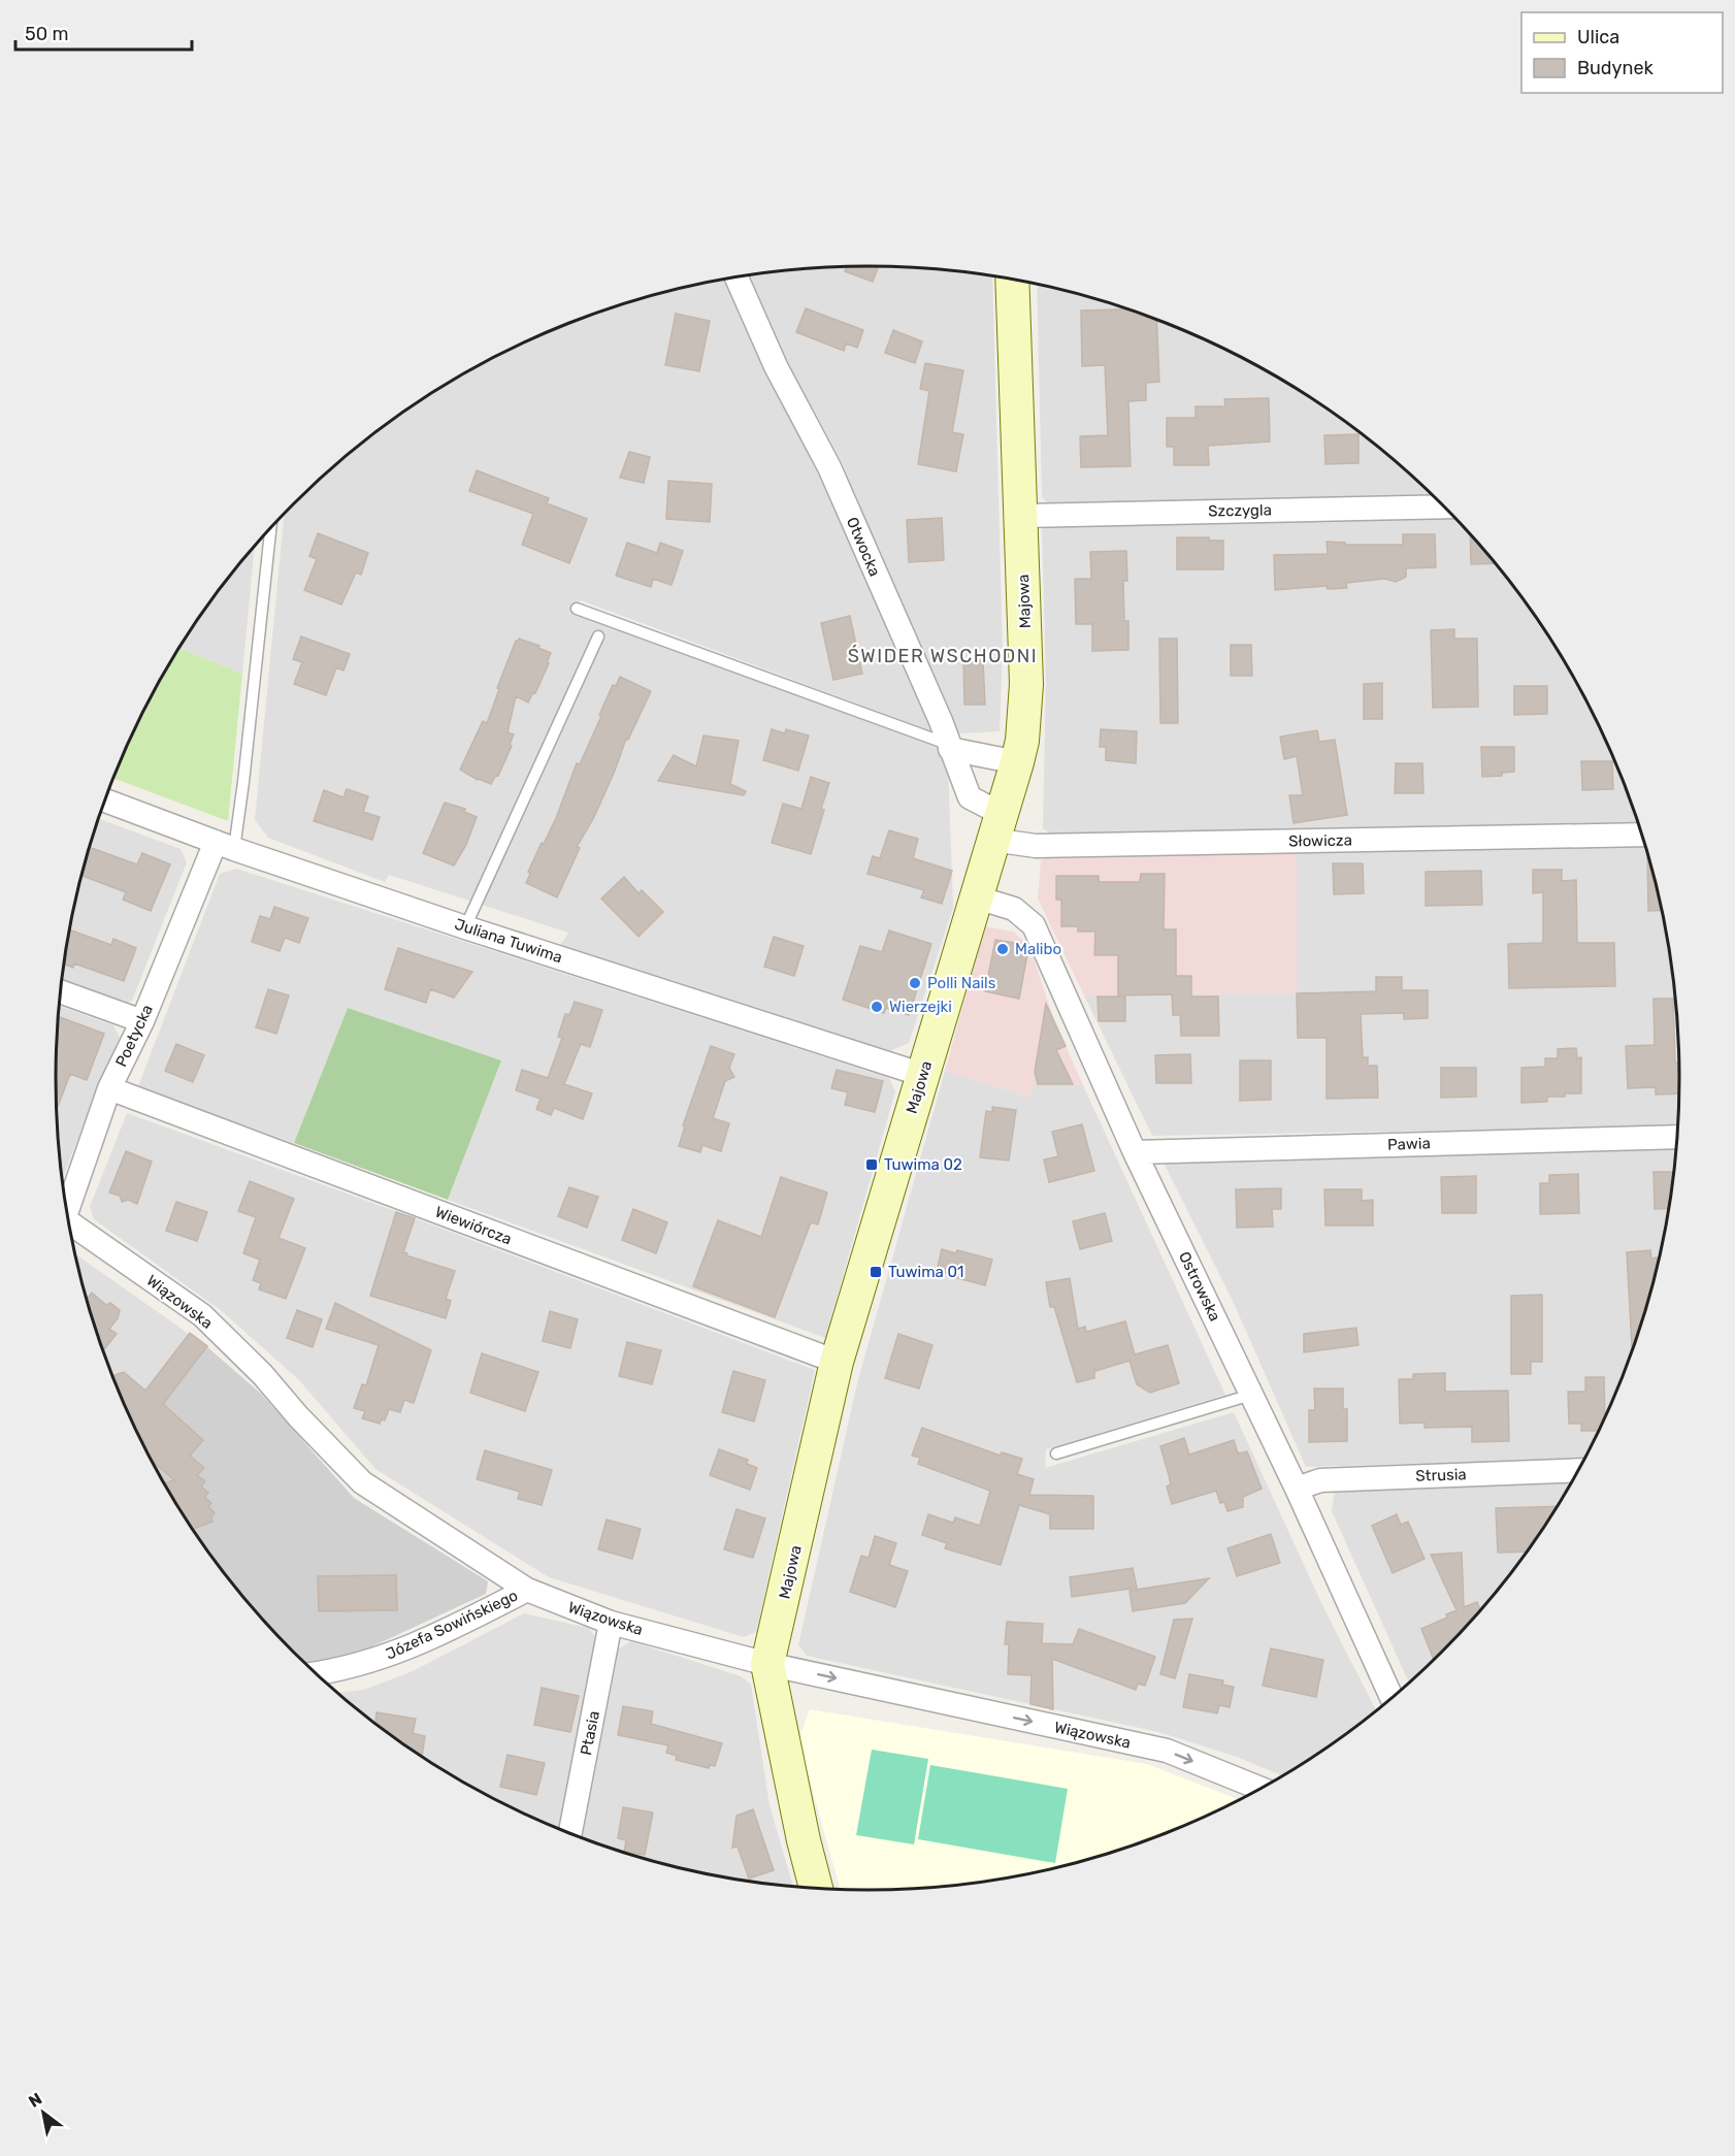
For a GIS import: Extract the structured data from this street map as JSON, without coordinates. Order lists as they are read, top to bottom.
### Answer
{
  "streets": {
    "street": [
      "Szczygla",
      "Otwocka",
      "Majowa",
      "Słowicza",
      "Juliana Tuwima",
      "Poetycka",
      "Pawia",
      "Wiewiórcza",
      "Ostrowska",
      "Wiązowska",
      "Strusia",
      "Józefa Sowińskiego",
      "Ptasia"
    ]
  },
  "crossings": [
    ["Szczygla", "Majowa"],
    ["Otwocka", "Majowa"],
    ["Otwocka", "Słowicza"],
    ["Majowa", "Słowicza"],
    ["Majowa", "Juliana Tuwima"],
    ["Majowa", "Wiewiórcza"],
    ["Majowa", "Ostrowska"],
    ["Majowa", "Wiązowska"],
    ["Juliana Tuwima", "Poetycka"],
    ["Poetycka", "Wiewiórcza"],
    ["Pawia", "Ostrowska"],
    ["Ostrowska", "Strusia"],
    ["Wiązowska", "Józefa Sowińskiego"],
    ["Wiązowska", "Ptasia"]
  ],
  "one_way": ["Wiązowska"],
  "districts": ["ŚWIDER WSCHODNI"],
  "places": {
    "other": ["Malibo", "Polli Nails", "Wierzejki"],
    "transit": ["Tuwima 02", "Tuwima 01"]
  },
  "legend": ["Ulica", "Budynek"],
  "scale_bar": "50 m",
  "north": "top left"
}
